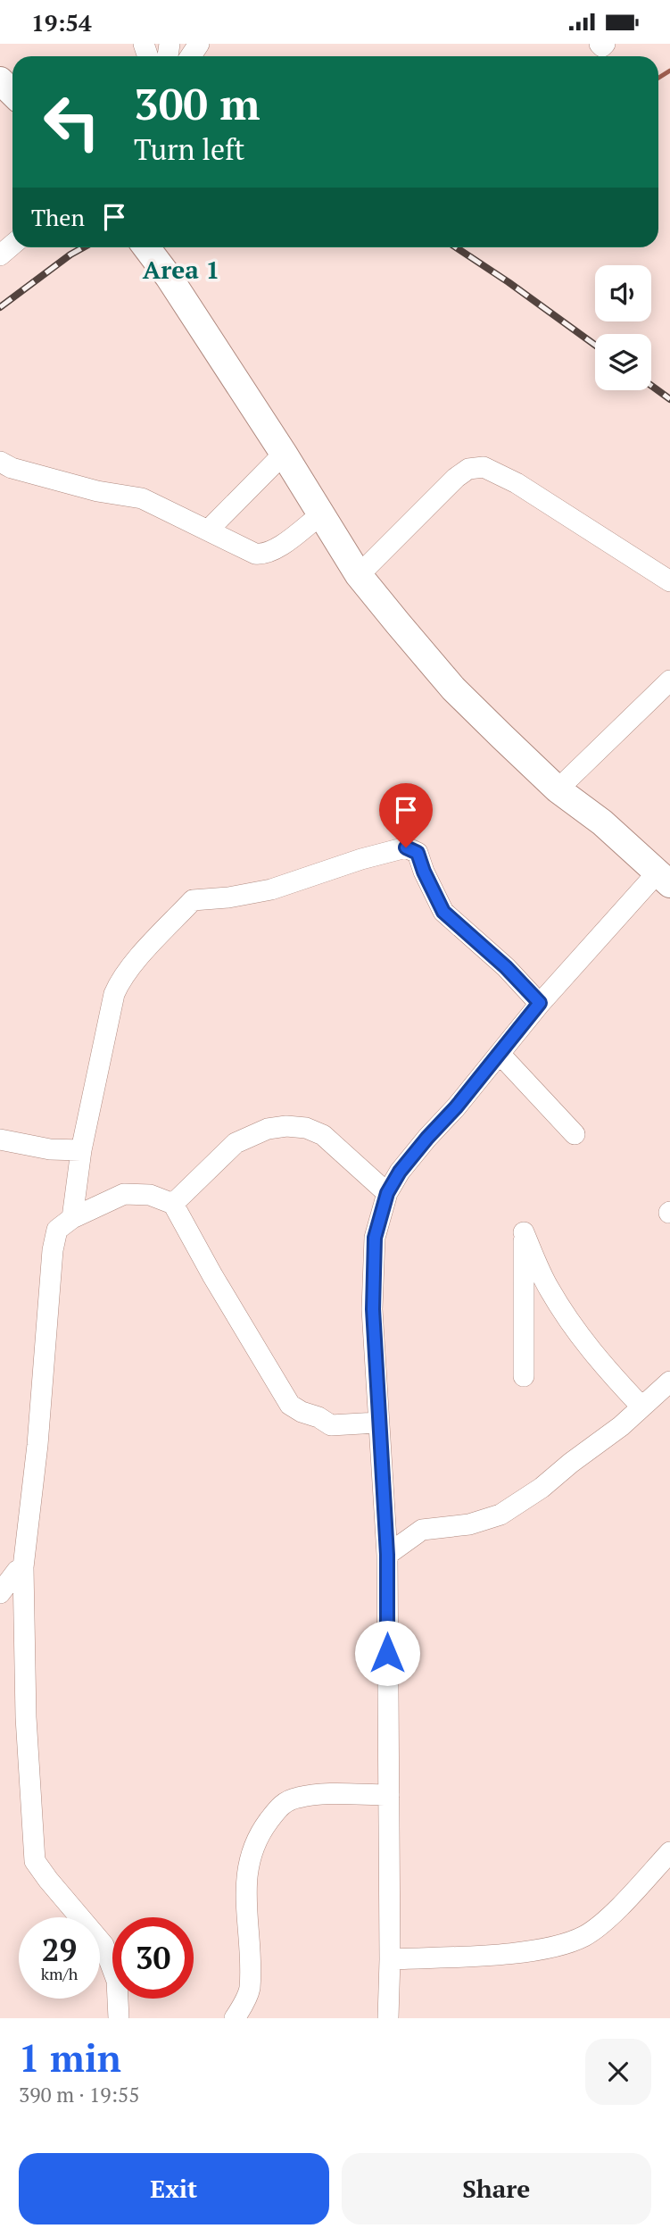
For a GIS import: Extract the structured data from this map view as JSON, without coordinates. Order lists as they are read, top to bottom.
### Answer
{
  "districts": ["Area 1"],
  "page": {
    "status": "19:54",
    "turn": ["300 m", "Turn left"],
    "then": "Then",
    "speed": "29 km/h",
    "limit": "30",
    "heading": ["1 min", "390 m · 19:55"],
    "buttons": ["Exit", "Share"]
  }
}
